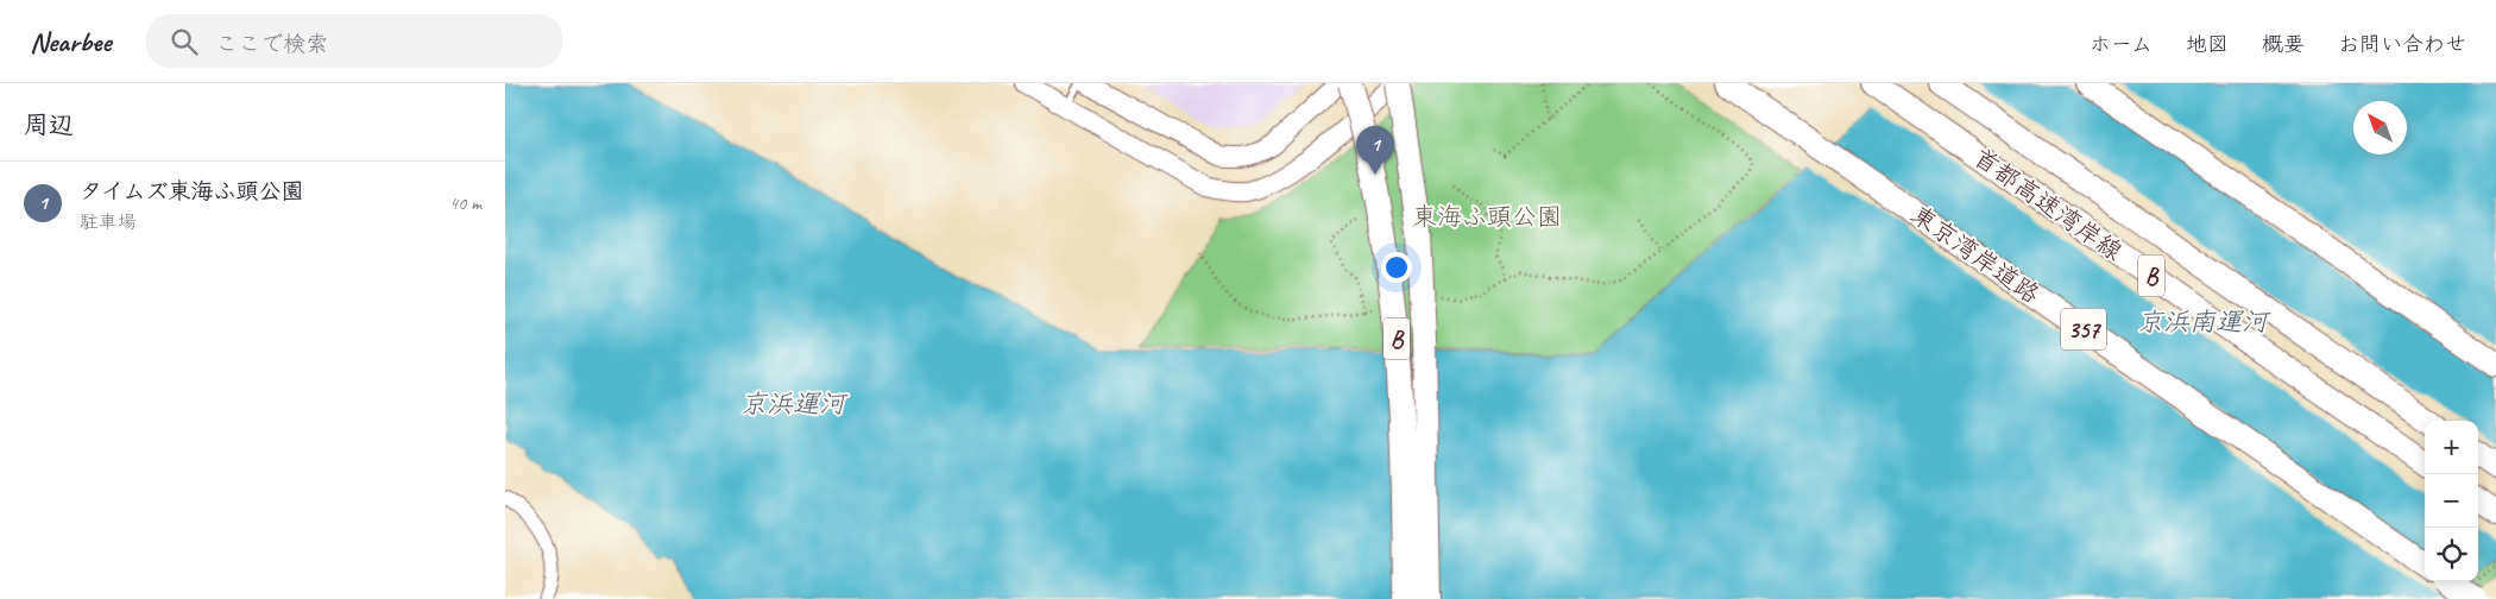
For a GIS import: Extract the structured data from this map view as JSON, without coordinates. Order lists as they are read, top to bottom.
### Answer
{
  "streets": {
    "highway": [
      "首都高速湾岸線",
      "東京湾岸道路",
      "B",
      "357"
    ]
  },
  "water": ["京浜南運河", "京浜運河"],
  "parks": ["東海ふ頭公園"],
  "north": "top left",
  "page": {
    "header": "Nearbee",
    "search": "ここで検索",
    "nav": [
      "ホーム",
      "地図",
      "概要",
      "お問い合わせ"
    ],
    "heading": "周辺",
    "pins": "1",
    "list": [
      {
        "mark": "1",
        "name": "タイムズ東海ふ頭公園",
        "note": "駐車場",
        "value": "40 m"
      }
    ],
    "map_buttons": ["+", "−"]
  }
}
